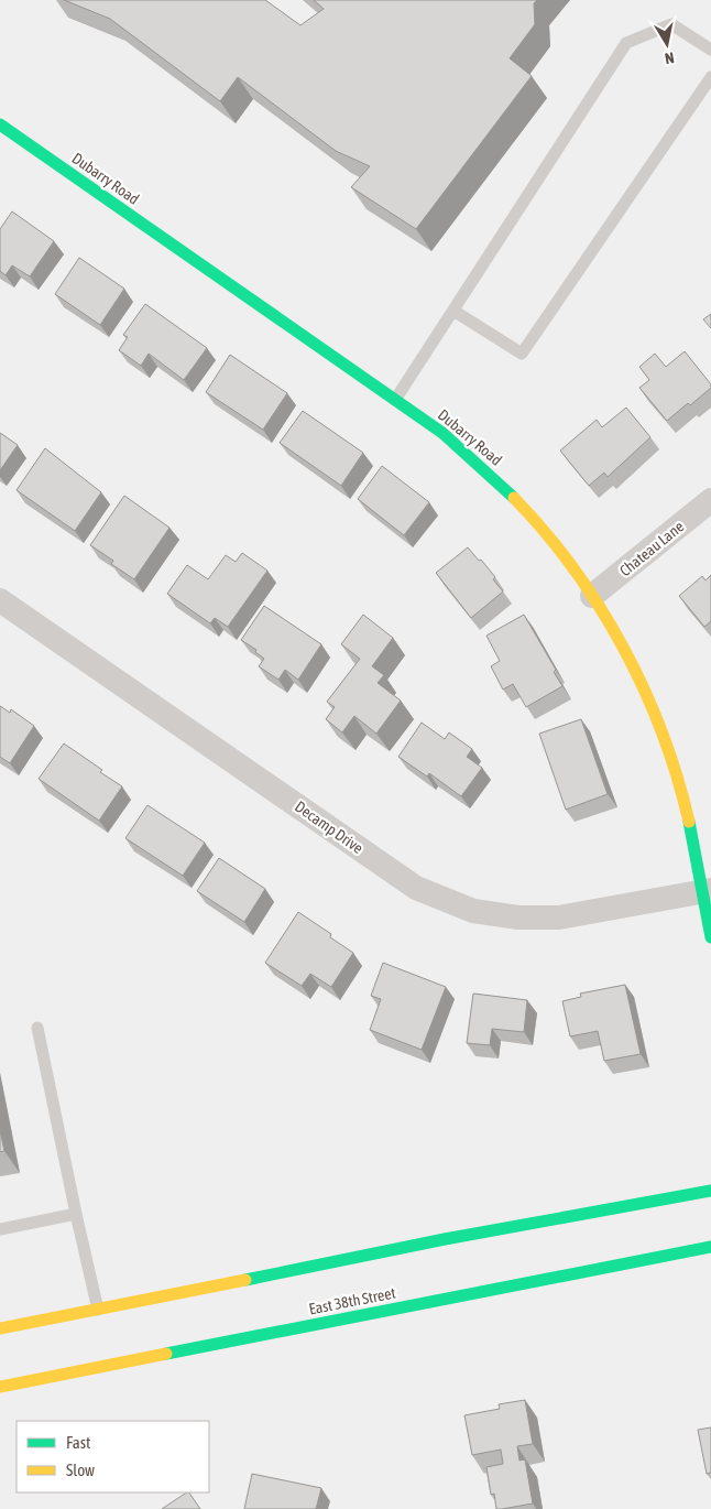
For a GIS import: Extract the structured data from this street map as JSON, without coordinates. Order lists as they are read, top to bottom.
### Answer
{
  "streets": {
    "main road": ["Dubarry Road", "East 38th Street"],
    "street": ["Chateau Lane", "Decamp Drive"]
  },
  "crossings": [
    ["Dubarry Road", "Chateau Lane"],
    ["Dubarry Road", "Decamp Drive"]
  ],
  "legend": ["Fast", "Slow"],
  "north": "bottom"
}
